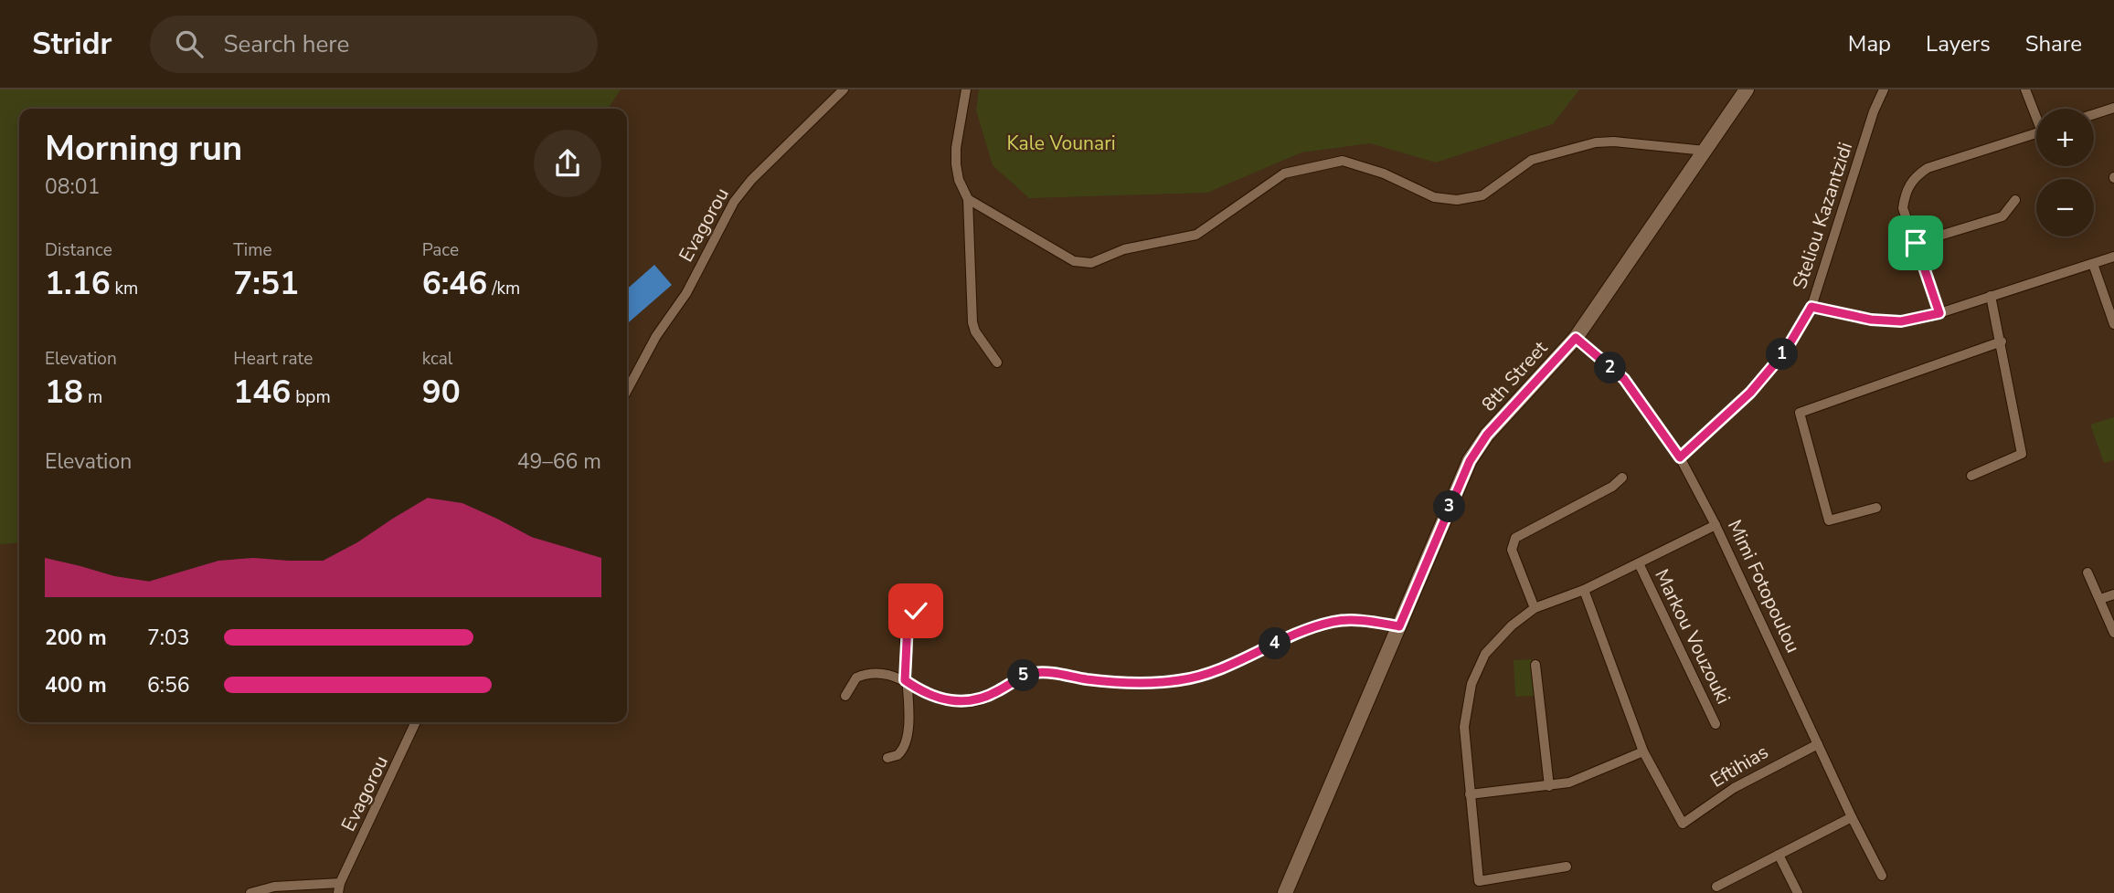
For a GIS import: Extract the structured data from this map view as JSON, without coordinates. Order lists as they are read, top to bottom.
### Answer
{
  "streets": {
    "street": [
      "Steliou Kazantzidi",
      "Evagorou",
      "8th Street",
      "Mimi Fotopoulou",
      "Markou Vouzouki",
      "Eftihias"
    ]
  },
  "crossings": [
    ["Steliou Kazantzidi", "Mimi Fotopoulou"],
    ["8th Street", "Mimi Fotopoulou"],
    ["Mimi Fotopoulou", "Eftihias"]
  ],
  "parks": ["Kale Vounari"],
  "page": {
    "header": "Stridr",
    "search": "Search here",
    "nav": ["Map", "Layers", "Share"],
    "map_buttons": ["+", "−"],
    "heading": ["Morning run", "08:01"],
    "stats": [
      ["Distance", "1.16 km"],
      ["Time", "7:51"],
      ["Pace", "6:46 /km"],
      ["Elevation", "18 m"],
      ["Heart rate", "146 bpm"],
      ["kcal", "90"]
    ],
    "pins": [
      "1",
      "2",
      "3",
      "4",
      "5"
    ],
    "chart": ["Elevation", "49–66 m"],
    "list": [
      {
        "name": "200 m",
        "note": "7:03"
      },
      {
        "name": "400 m",
        "note": "6:56"
      }
    ]
  }
}
